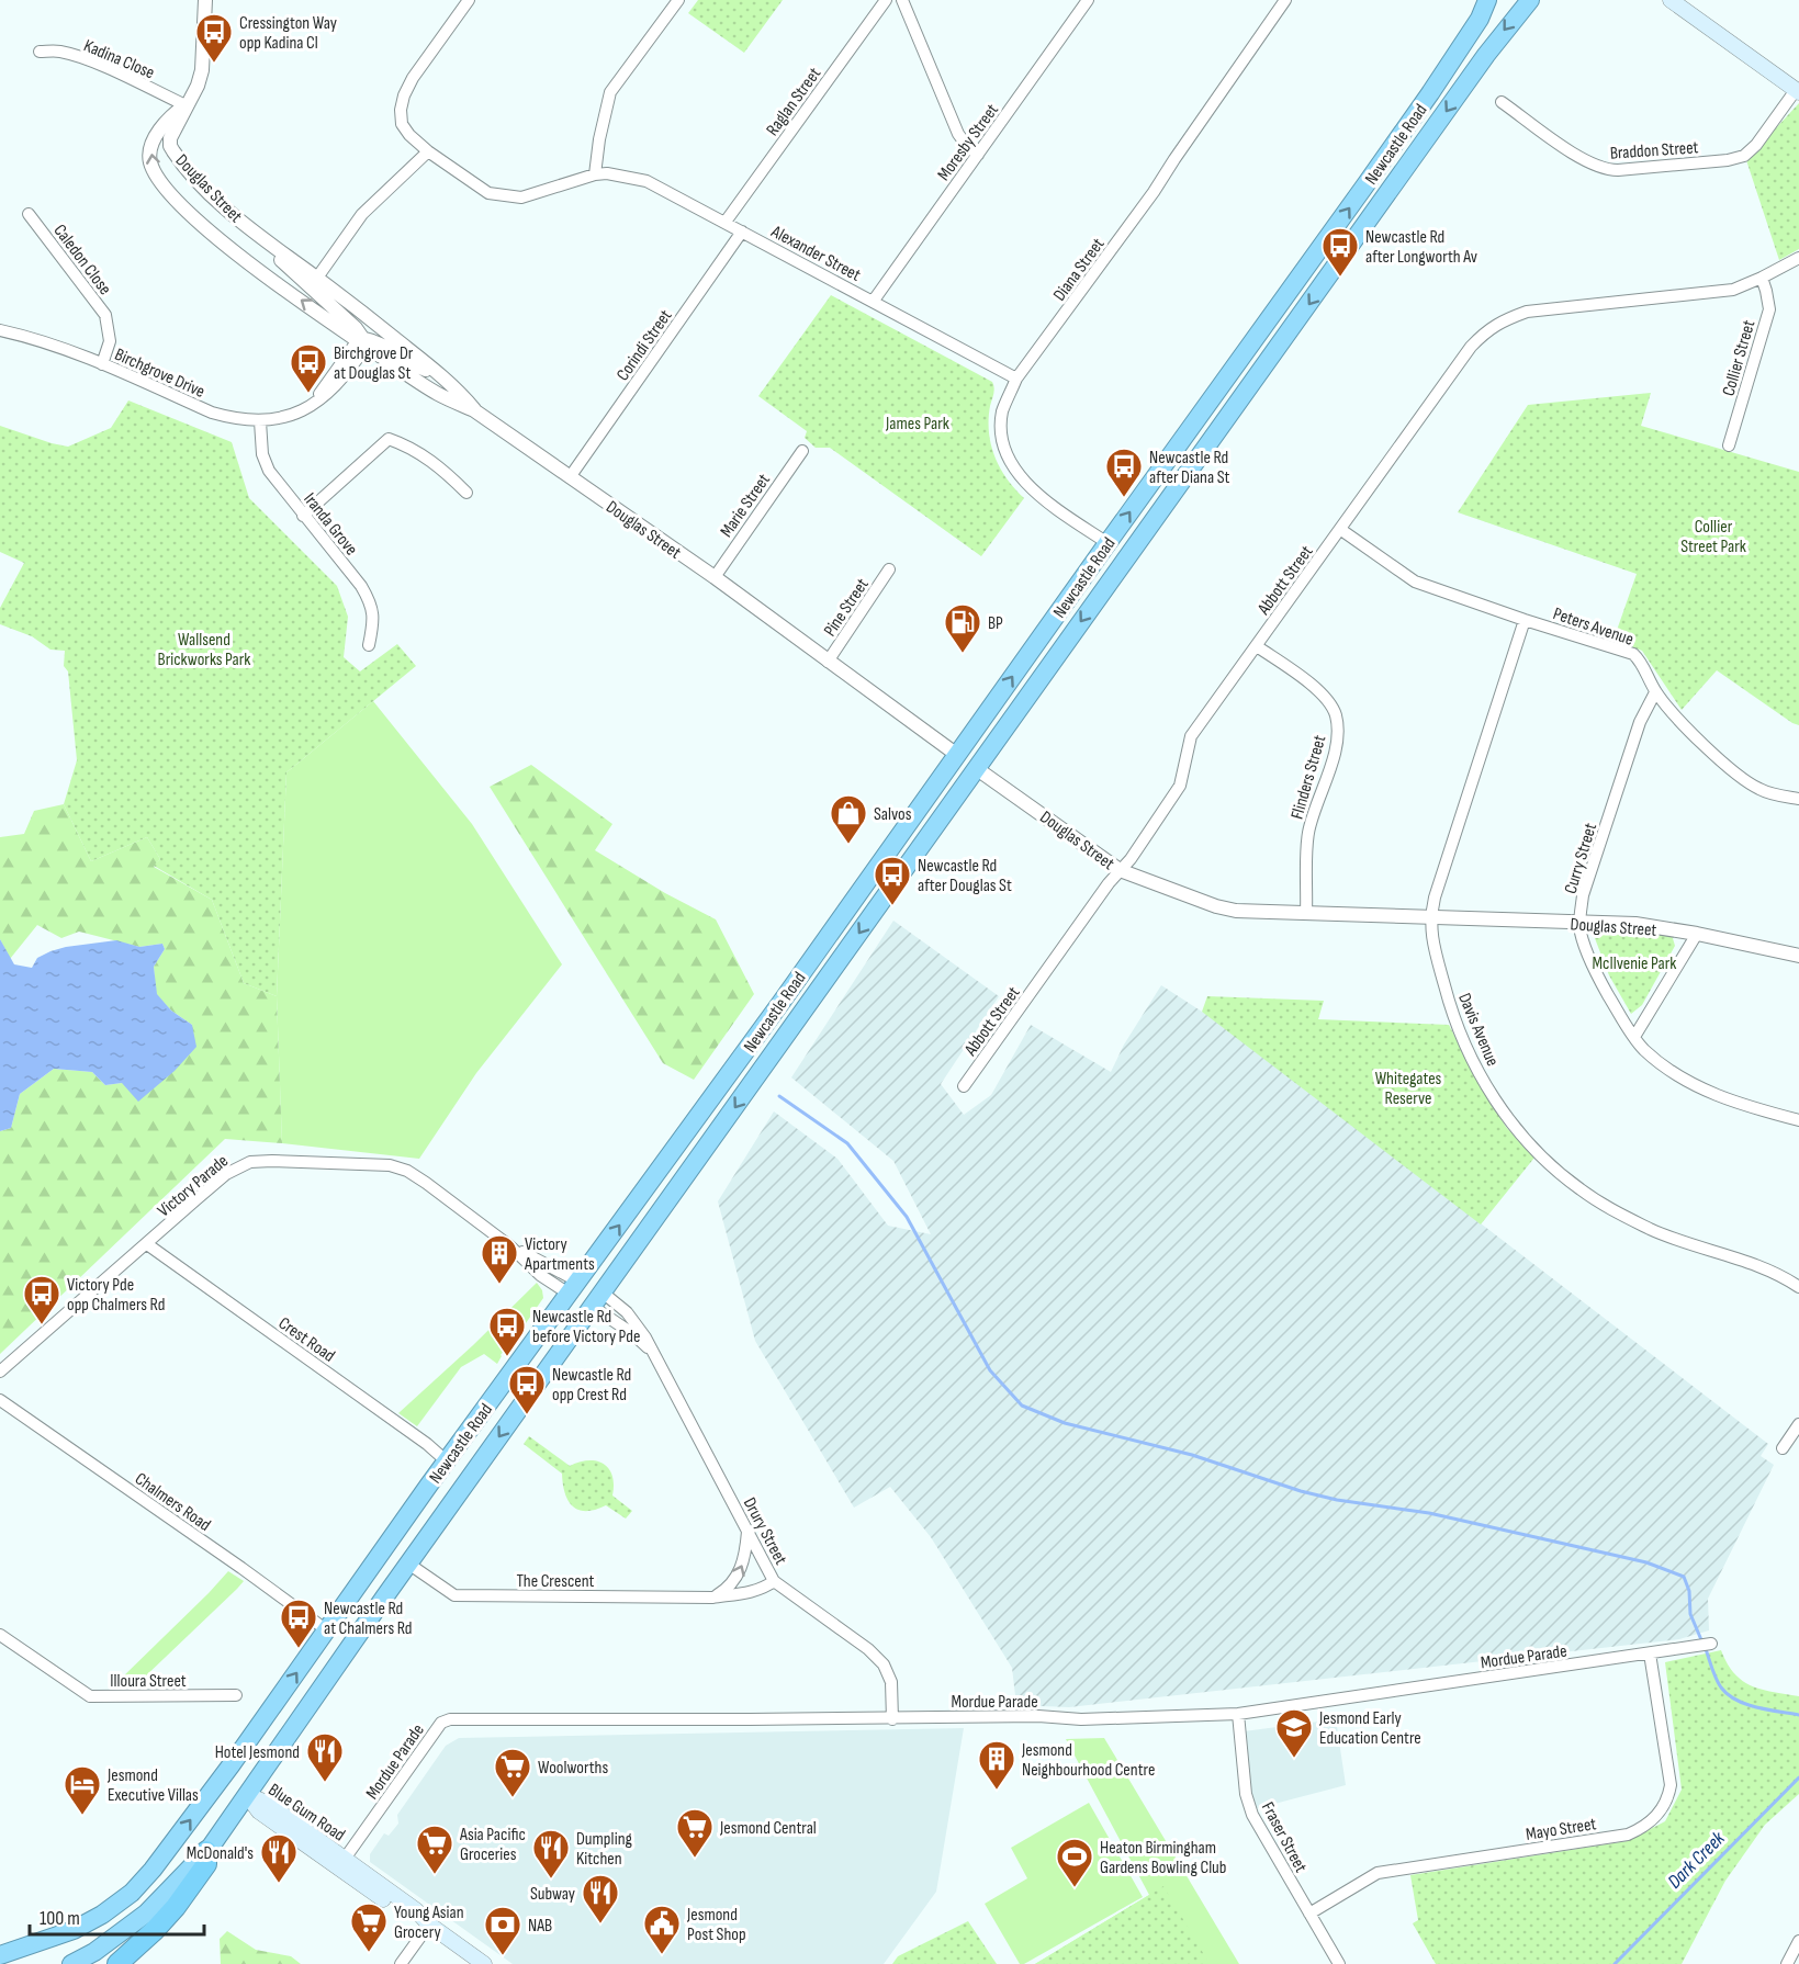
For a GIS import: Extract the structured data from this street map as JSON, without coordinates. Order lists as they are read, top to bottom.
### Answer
{
  "streets": {
    "highway": ["Newcastle Road", "Douglas Street"],
    "main road": ["Blue Gum Road"],
    "street": [
      "Kadina Close",
      "Raglan Street",
      "Moresby Street",
      "Braddon Street",
      "Alexander Street",
      "Caledon Close",
      "Diana Street",
      "Corindi Street",
      "Collier Street",
      "Birchgrove Drive",
      "Marie Street",
      "Iranda Grove",
      "Abbott Street",
      "Pine Street",
      "Peters Avenue",
      "Flinders Street",
      "Curry Street",
      "Davis Avenue",
      "Victory Parade",
      "Crest Road",
      "Chalmers Road",
      "Drury Street",
      "The Crescent",
      "Mordue Parade",
      "Illoura Street",
      "Mayo Street",
      "Fraser Street"
    ]
  },
  "crossings": [
    ["Kadina Close", "Douglas Street"],
    ["Raglan Street", "Alexander Street"],
    ["Moresby Street", "Alexander Street"],
    ["Newcastle Road", "Douglas Street"],
    ["Newcastle Road", "Diana Street"],
    ["Newcastle Road", "Victory Parade"],
    ["Newcastle Road", "Crest Road"],
    ["Newcastle Road", "Chalmers Road"],
    ["Newcastle Road", "Drury Street"],
    ["Newcastle Road", "The Crescent"],
    ["Newcastle Road", "Blue Gum Road"],
    ["Douglas Street", "Corindi Street"],
    ["Douglas Street", "Birchgrove Drive"],
    ["Douglas Street", "Marie Street"],
    ["Douglas Street", "Abbott Street"],
    ["Douglas Street", "Pine Street"],
    ["Douglas Street", "Flinders Street"],
    ["Douglas Street", "Curry Street"],
    ["Douglas Street", "Davis Avenue"],
    ["Alexander Street", "Diana Street"],
    ["Alexander Street", "Corindi Street"],
    ["Caledon Close", "Birchgrove Drive"],
    ["Collier Street", "Abbott Street"],
    ["Birchgrove Drive", "Iranda Grove"],
    ["Abbott Street", "Peters Avenue"],
    ["Abbott Street", "Flinders Street"],
    ["Peters Avenue", "Curry Street"],
    ["Peters Avenue", "Davis Avenue"],
    ["Victory Parade", "Crest Road"],
    ["Drury Street", "The Crescent"],
    ["Drury Street", "Mordue Parade"],
    ["Mordue Parade", "Blue Gum Road"],
    ["Mordue Parade", "Mayo Street"],
    ["Mordue Parade", "Fraser Street"],
    ["Mayo Street", "Fraser Street"]
  ],
  "water": ["Dark Creek"],
  "parks": [
    "James Park",
    "Collier Street Park",
    "Wallsend Brickworks Park",
    "McIlvenie Park",
    "Whitegates Reserve"
  ],
  "places": {
    "bus stop": [
      "Cressington Way opp Kadina Cl",
      "Newcastle Rd after Longworth Av",
      "Birchgrove Dr at Douglas St",
      "Newcastle Rd after Diana St",
      "Newcastle Rd after Douglas St",
      "Victory Pde opp Chalmers Rd",
      "Newcastle Rd before Victory Pde",
      "Newcastle Rd opp Crest Rd",
      "Newcastle Rd at Chalmers Rd"
    ],
    "fuel station": ["BP"],
    "shop": ["Salvos"],
    "building": ["Victory Apartments", "Jesmond Neighbourhood Centre"],
    "school or university": ["Jesmond Early Education Centre"],
    "restaurant": [
      "Hotel Jesmond",
      "Dumpling Kitchen",
      "McDonald's",
      "Subway"
    ],
    "supermarket": [
      "Woolworths",
      "Jesmond Central",
      "Asia Pacific Groceries",
      "Young Asian Grocery"
    ],
    "hotel": ["Jesmond Executive Villas"],
    "sports": ["Heaton Birmingham Gardens Bowling Club"],
    "public building": ["Jesmond Post Shop"],
    "bank": ["NAB"]
  },
  "scale_bar": "100 m"
}
